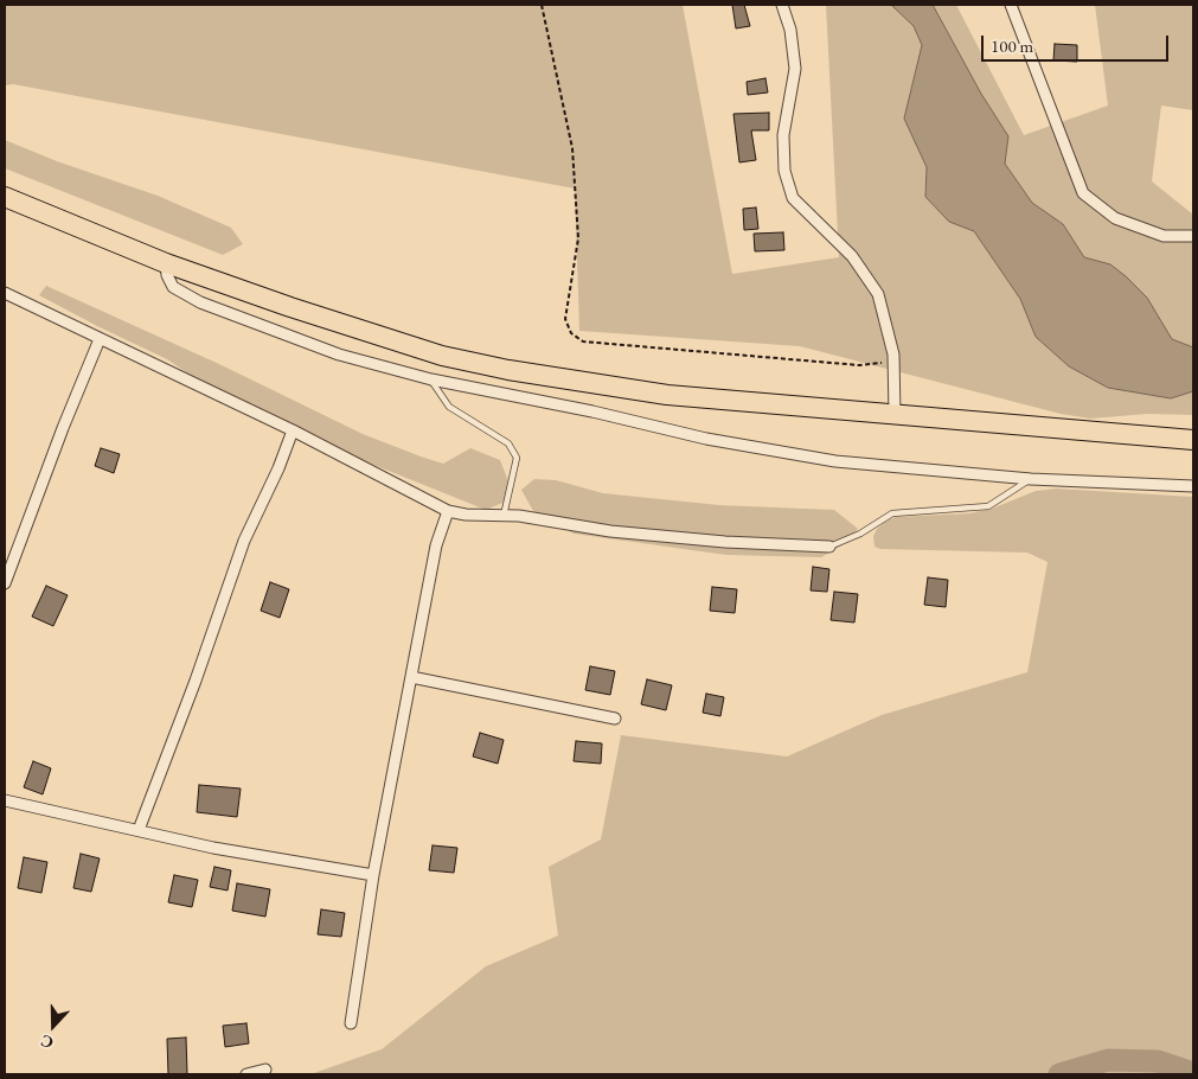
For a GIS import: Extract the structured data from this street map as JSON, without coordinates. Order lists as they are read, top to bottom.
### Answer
{
  "scale_bar": "100 m",
  "north": "bottom"
}
